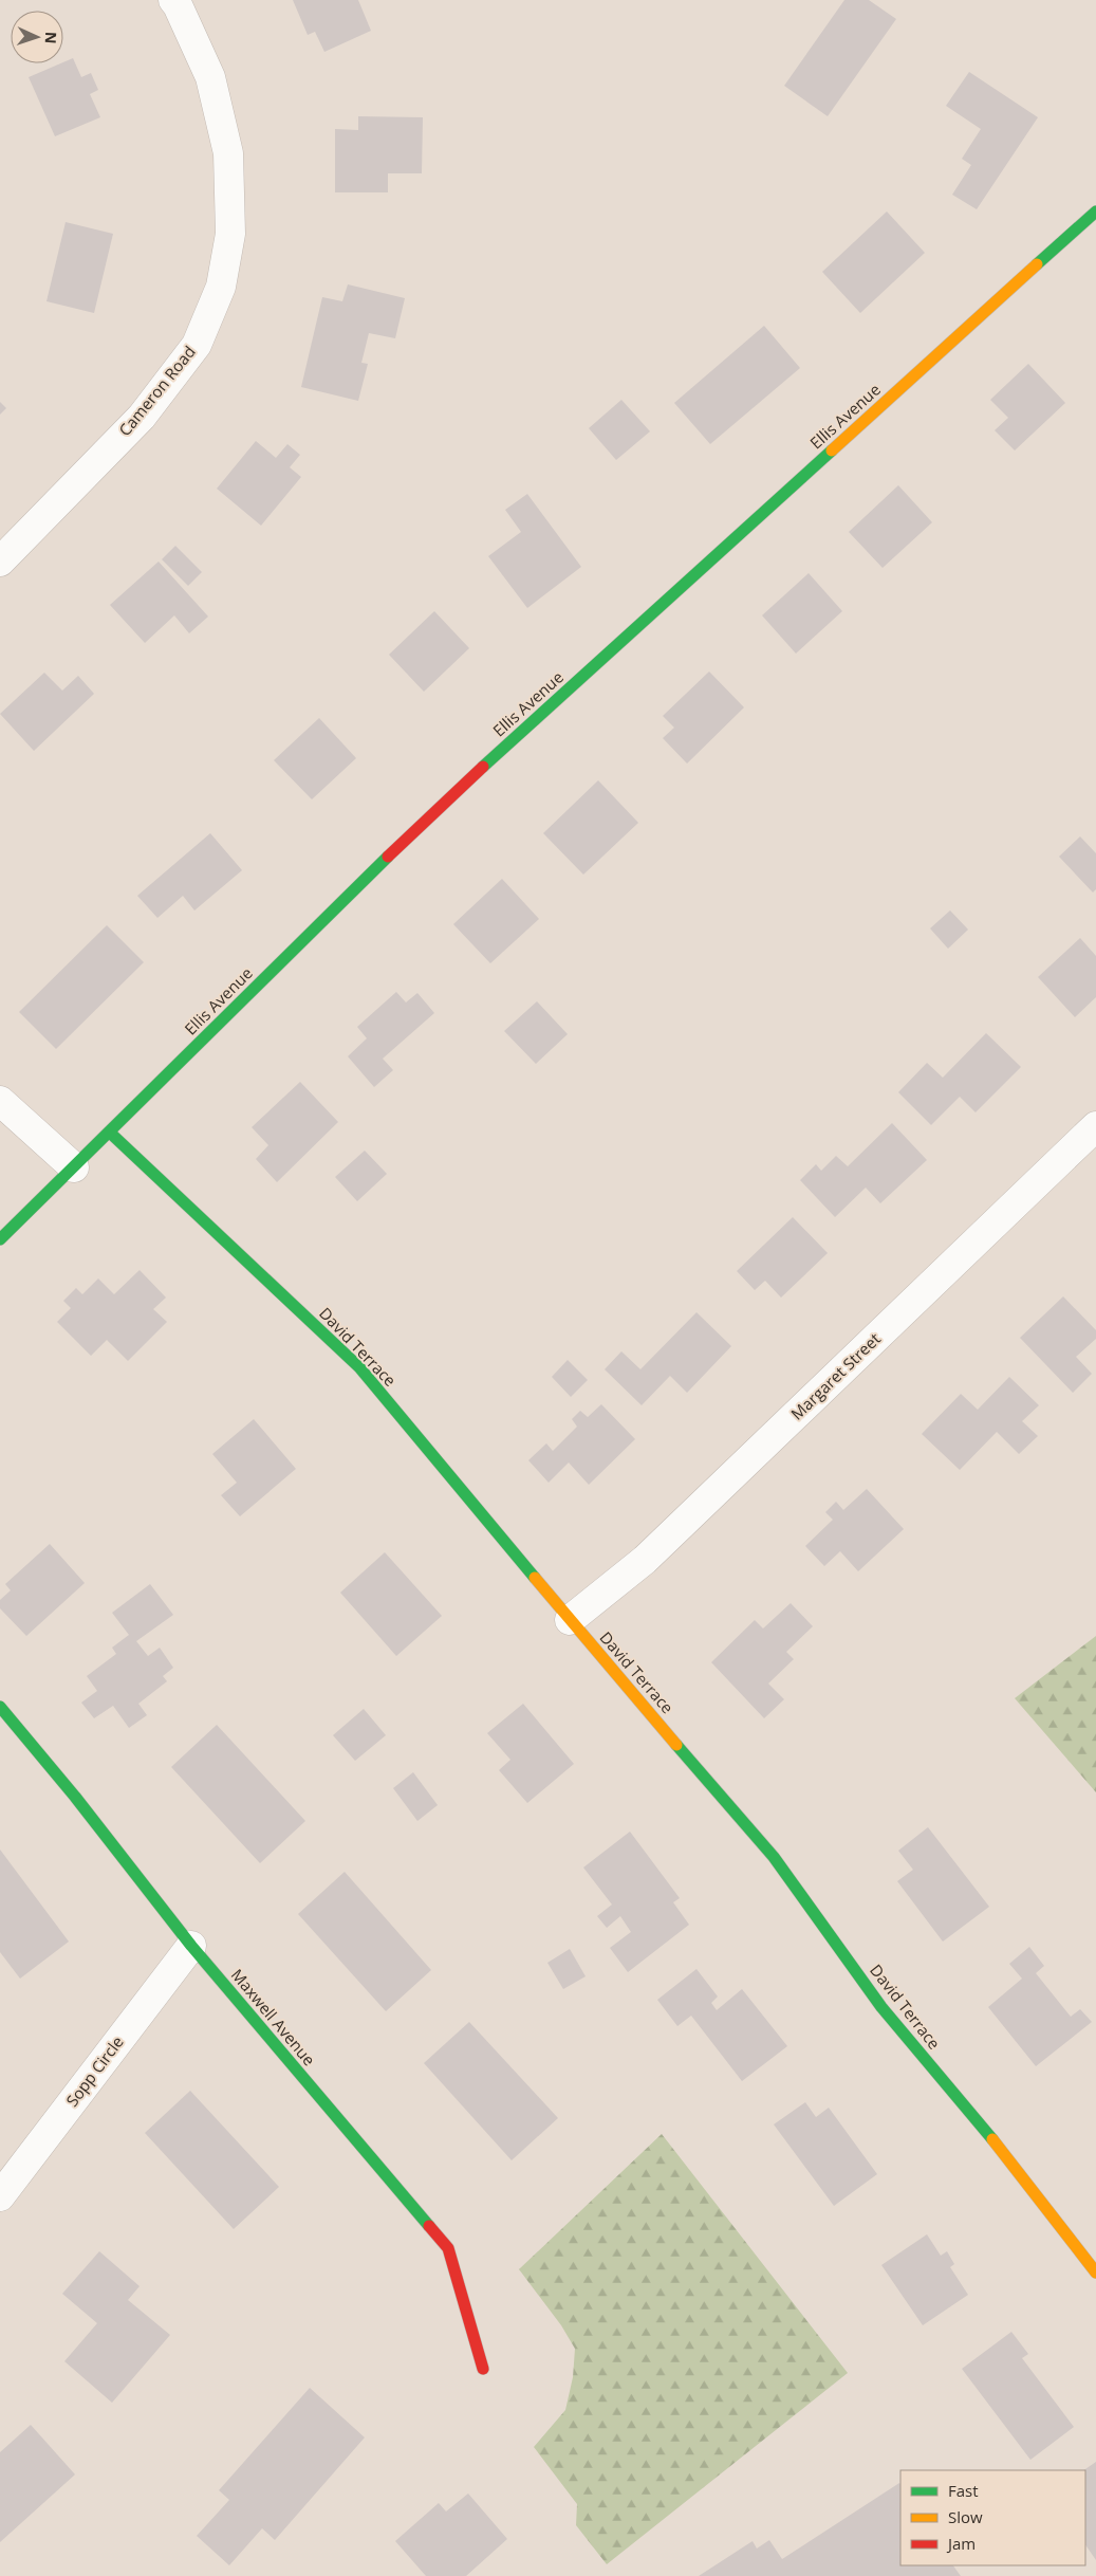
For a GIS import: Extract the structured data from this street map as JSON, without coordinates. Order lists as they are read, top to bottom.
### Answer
{
  "streets": {
    "street": [
      "Cameron Road",
      "Ellis Avenue",
      "David Terrace",
      "Margaret Street",
      "Maxwell Avenue",
      "Sopp Circle"
    ]
  },
  "crossings": [
    ["Ellis Avenue", "David Terrace"],
    ["David Terrace", "Margaret Street"],
    ["Maxwell Avenue", "Sopp Circle"]
  ],
  "legend": ["Fast", "Slow", "Jam"],
  "north": "right"
}
